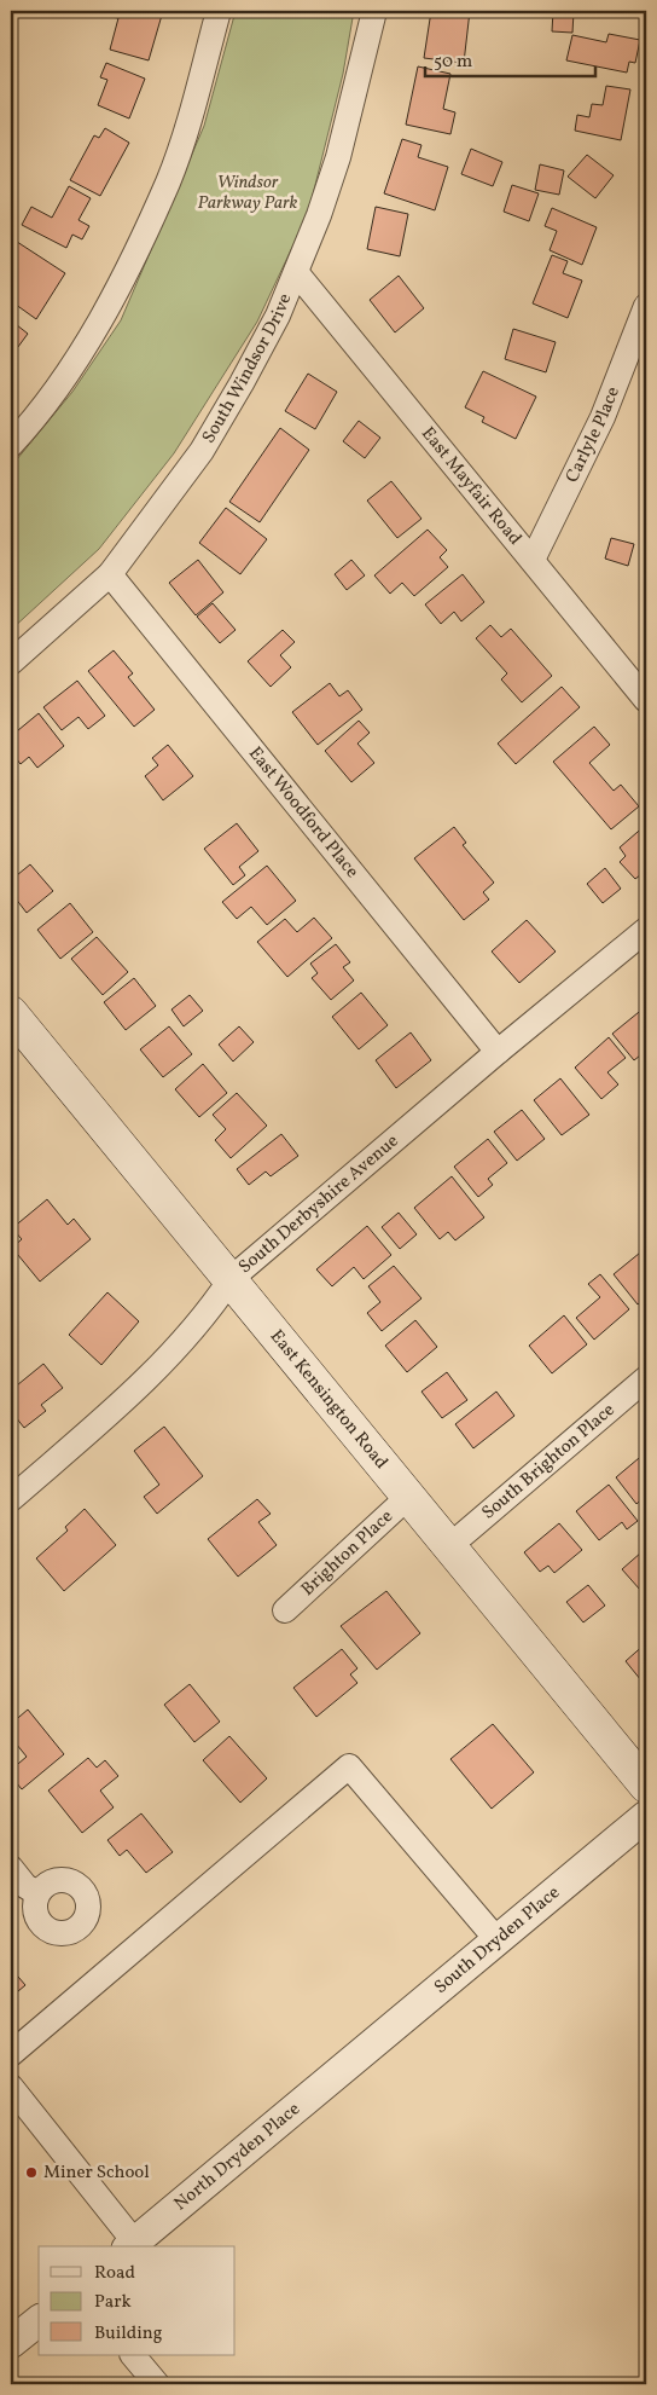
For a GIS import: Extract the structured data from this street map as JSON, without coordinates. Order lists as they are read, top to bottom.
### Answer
{
  "streets": {
    "main road": ["East Kensington Road"],
    "street": [
      "South Windsor Drive",
      "Carlyle Place",
      "East Mayfair Road",
      "East Woodford Place",
      "South Derbyshire Avenue",
      "South Brighton Place",
      "Brighton Place",
      "South Dryden Place",
      "North Dryden Place"
    ]
  },
  "crossings": [
    ["South Windsor Drive", "East Mayfair Road"],
    ["South Windsor Drive", "East Woodford Place"],
    ["Carlyle Place", "East Mayfair Road"],
    ["East Woodford Place", "South Derbyshire Avenue"],
    ["South Derbyshire Avenue", "East Kensington Road"],
    ["East Kensington Road", "South Brighton Place"],
    ["East Kensington Road", "Brighton Place"],
    ["South Dryden Place", "North Dryden Place"]
  ],
  "parks": ["Windsor Parkway Park"],
  "places": ["Miner School"],
  "legend": ["Road", "Park", "Building"],
  "scale_bar": "50 m"
}
